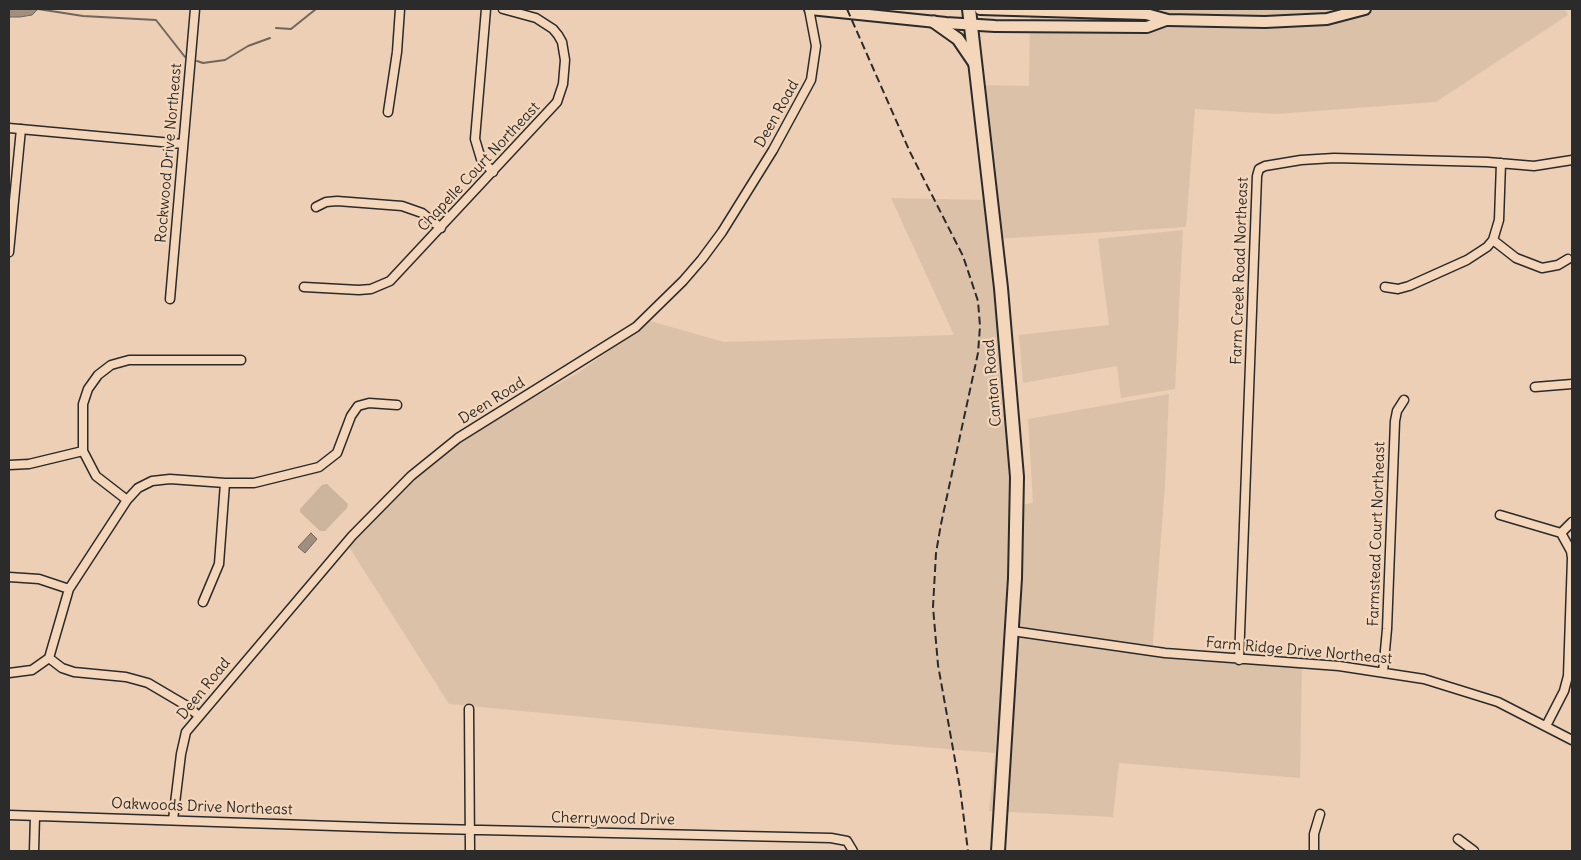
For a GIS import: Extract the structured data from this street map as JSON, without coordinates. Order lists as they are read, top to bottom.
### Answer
{
  "streets": {
    "main road": ["Canton Road"],
    "street": [
      "Deen Road",
      "Rockwood Drive Northeast",
      "Chapelle Court Northeast",
      "Farm Creek Road Northeast",
      "Farmstead Court Northeast",
      "Farm Ridge Drive Northeast",
      "Oakwoods Drive Northeast",
      "Cherrywood Drive"
    ]
  },
  "crossings": [
    ["Deen Road", "Oakwoods Drive Northeast"],
    ["Farm Creek Road Northeast", "Farm Ridge Drive Northeast"],
    ["Canton Road", "Farm Ridge Drive Northeast"],
    ["Farmstead Court Northeast", "Farm Ridge Drive Northeast"],
    ["Oakwoods Drive Northeast", "Cherrywood Drive"]
  ]
}
